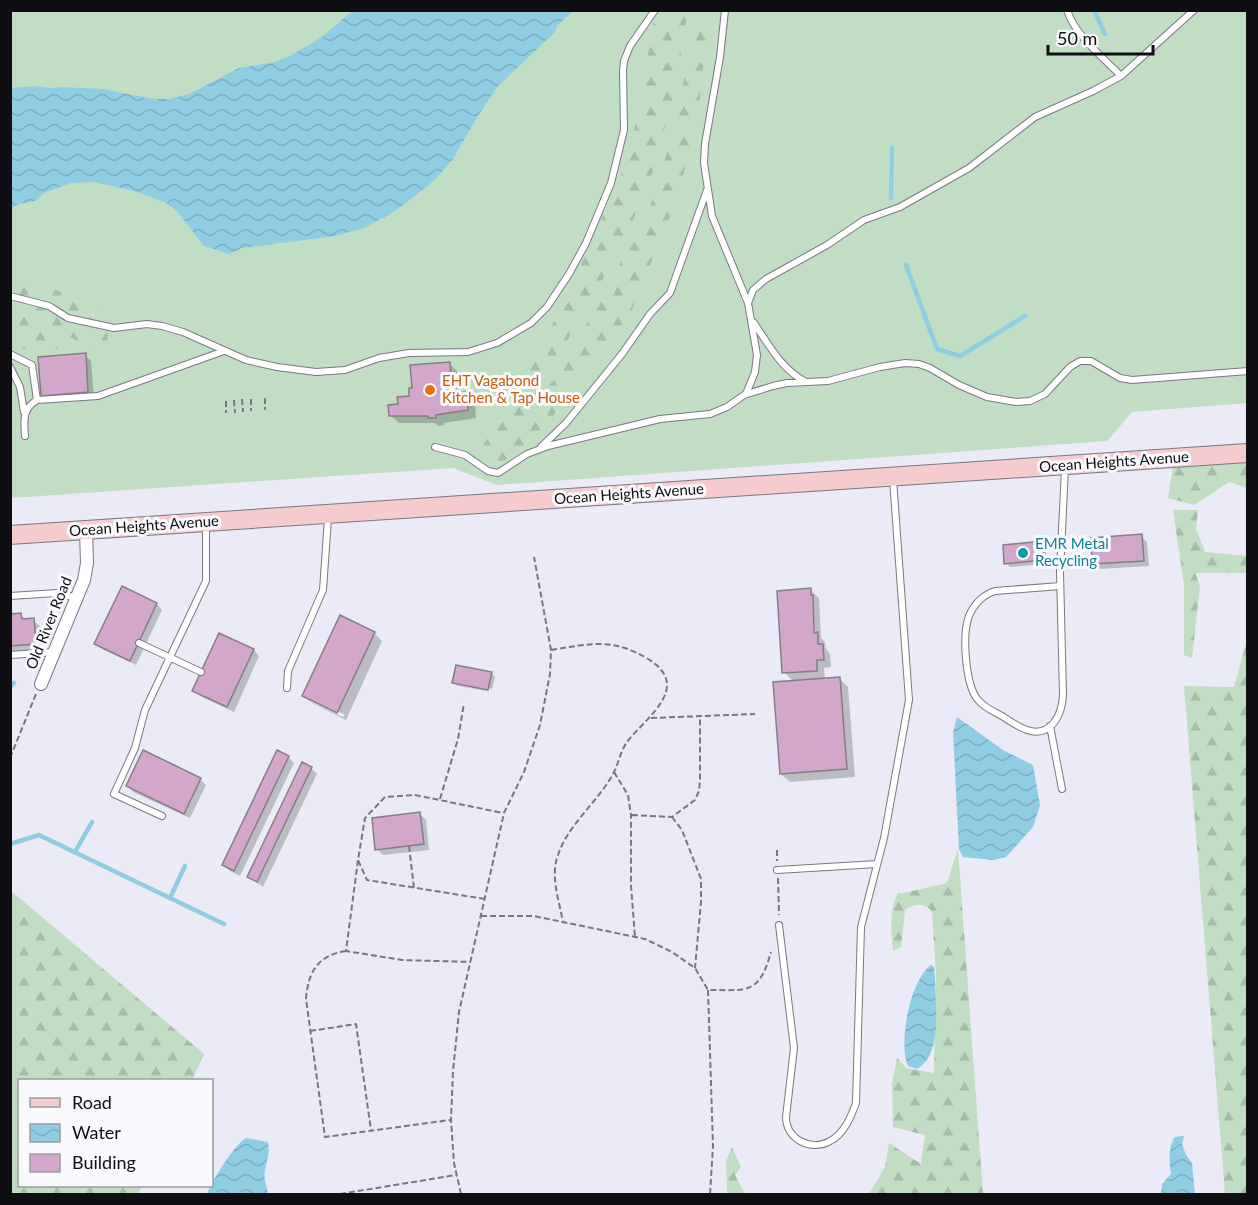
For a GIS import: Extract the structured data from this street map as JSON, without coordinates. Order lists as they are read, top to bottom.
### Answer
{
  "streets": {
    "main road": ["Ocean Heights Avenue"],
    "street": ["Old River Road"]
  },
  "crossings": [
    ["Ocean Heights Avenue", "Old River Road"]
  ],
  "places": ["EHT Vagabond Kitchen & Tap House", "EMR Metal Recycling"],
  "legend": ["Road", "Water", "Building"],
  "scale_bar": "50 m"
}
